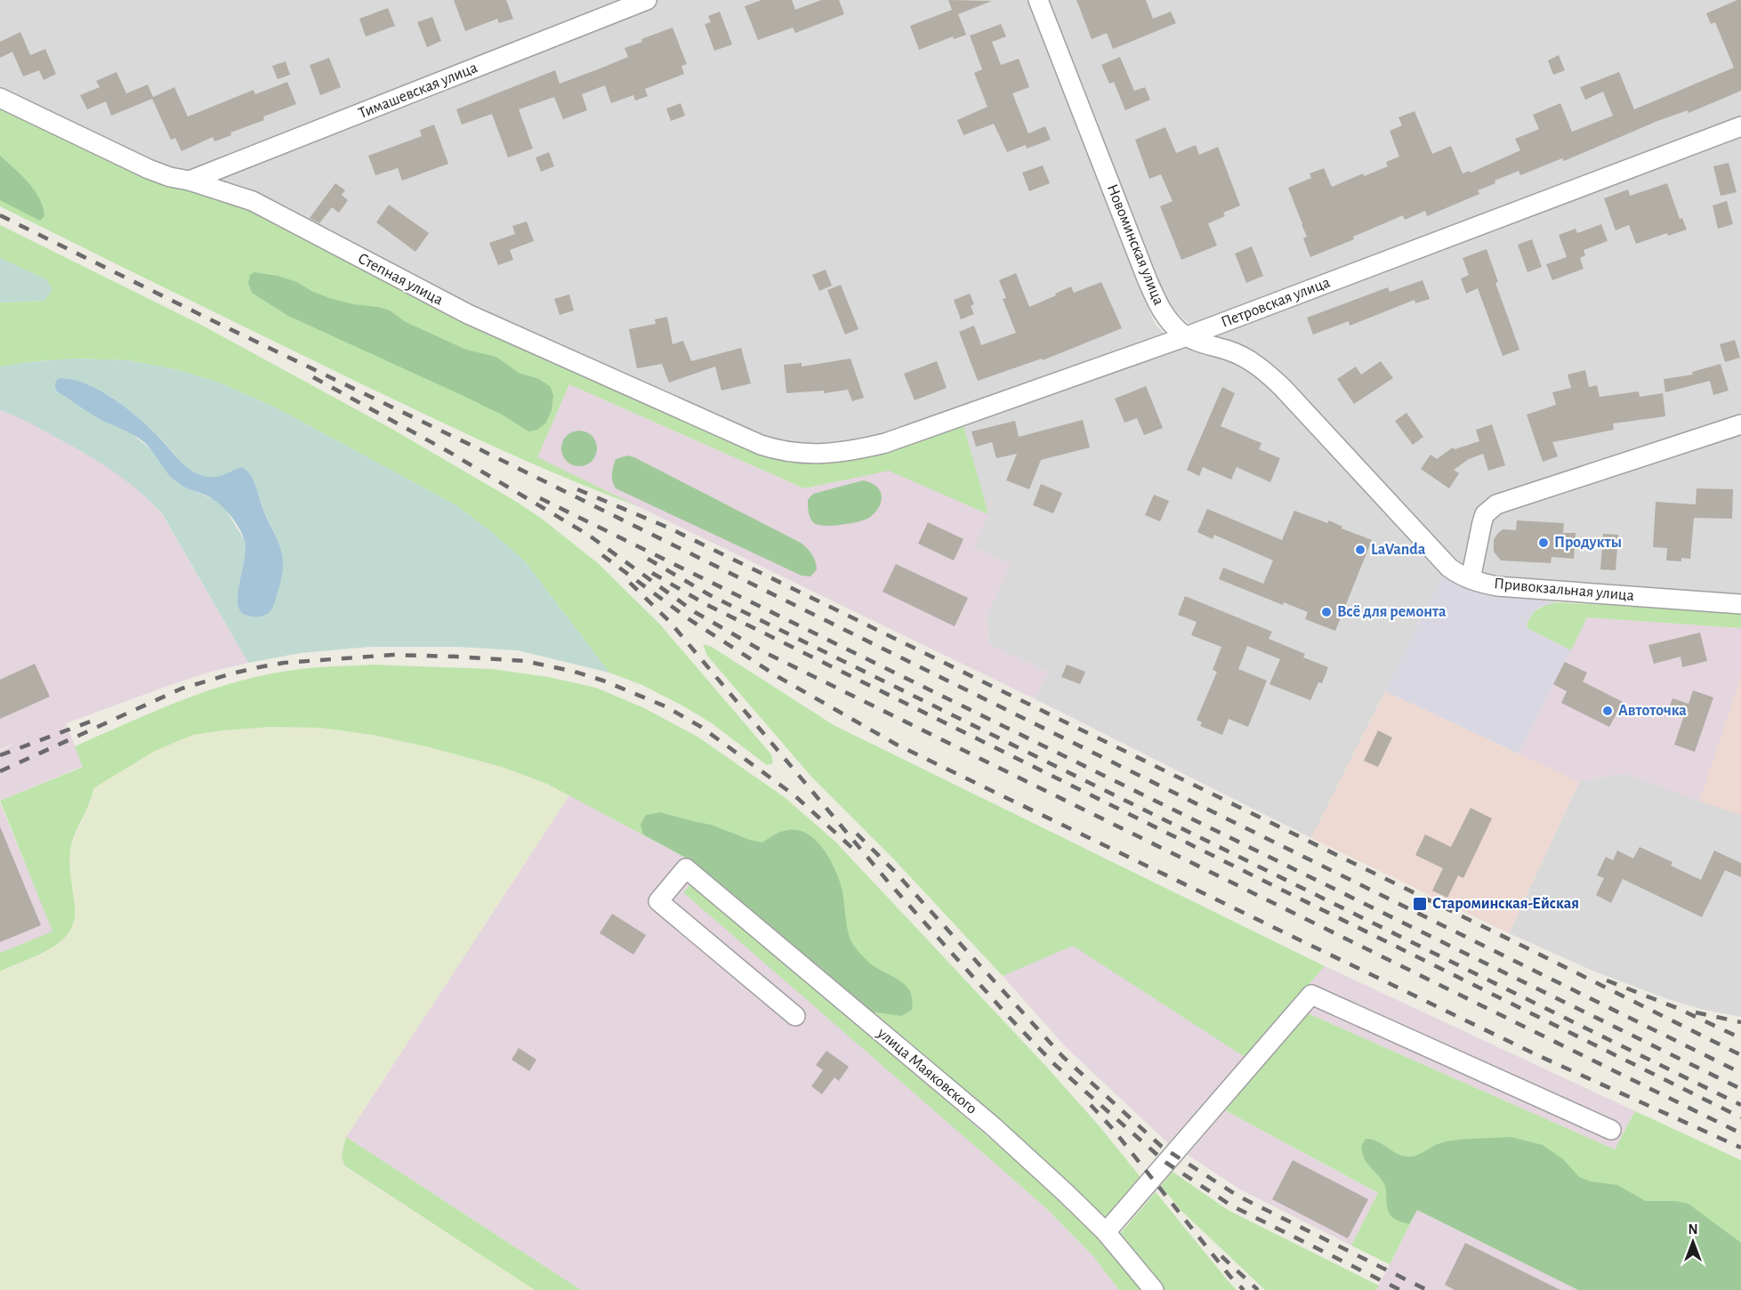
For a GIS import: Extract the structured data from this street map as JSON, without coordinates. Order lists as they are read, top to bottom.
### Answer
{
  "streets": {
    "street": [
      "Тимашевская улица",
      "Новоминская улица",
      "Степная улица",
      "Петровская улица",
      "Привокзальная улица",
      "улица Маяковского"
    ]
  },
  "crossings": [
    ["Тимашевская улица", "Степная улица"],
    ["Новоминская улица", "Петровская улица"],
    ["Новоминская улица", "Привокзальная улица"],
    ["Степная улица", "Петровская улица"]
  ],
  "places": {
    "other": [
      "Продукты",
      "LaVanda",
      "Всё для ремонта",
      "Автоточка"
    ],
    "transit": ["Староминская-Ейская"]
  },
  "north": "top"
}
